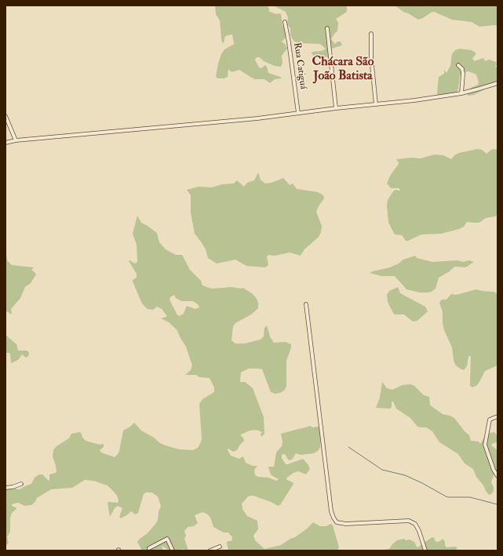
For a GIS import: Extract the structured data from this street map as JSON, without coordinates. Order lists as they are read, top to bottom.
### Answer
{
  "streets": {
    "street": ["Rua Catiguá"]
  },
  "districts": ["Chácara São João Batista"]
}
